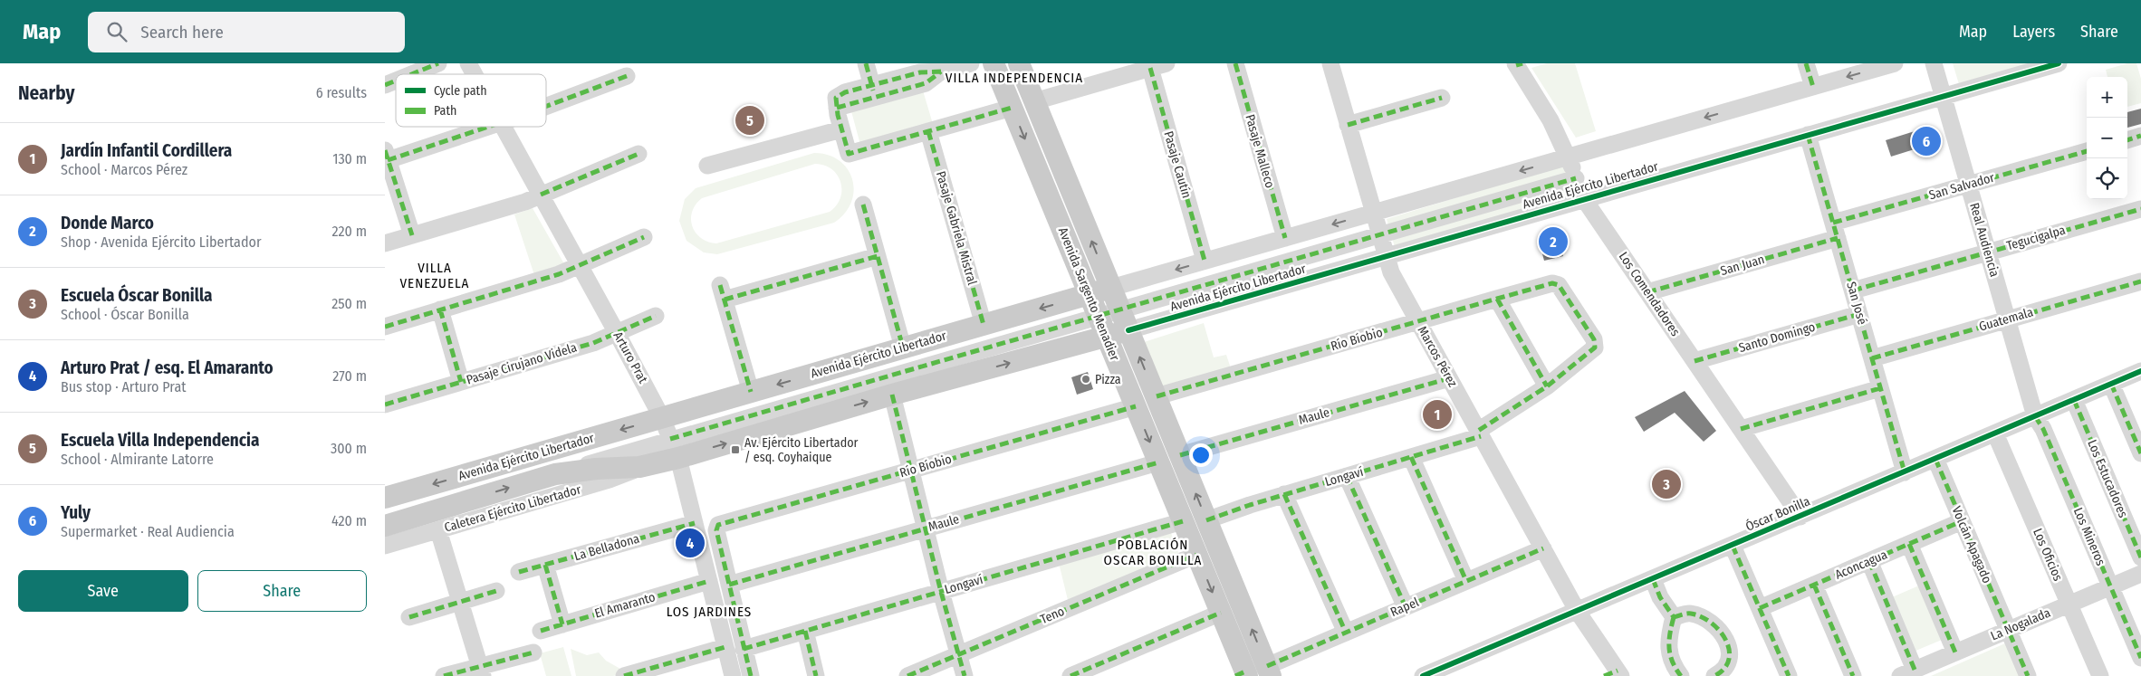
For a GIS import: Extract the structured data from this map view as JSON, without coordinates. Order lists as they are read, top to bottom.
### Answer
{
  "streets": {
    "main road": ["Avenida Ejército Libertador", "Avenida Sargento Menadier"],
    "street": [
      "Pasaje Malleco",
      "Pasaje Cautín",
      "San Salvador",
      "Pasaje Gabriela Mistral",
      "Tegucigalpa",
      "Real Audiencia",
      "San Juan",
      "Los Comendadores",
      "San José",
      "Guatemala",
      "Santo Domingo",
      "Río Bíobio",
      "Marcos Pérez",
      "Arturo Prat",
      "Pasaje Cirujano Videla",
      "Maule",
      "Longaví",
      "Los Estucadores",
      "Caletera Ejército Libertador",
      "Óscar Bonilla",
      "Los Mineros",
      "Volcán Apagado",
      "La Belladona",
      "Los Oficios",
      "Aconcagua",
      "El Amaranto",
      "Rapel",
      "Teno",
      "La Nogalada"
    ]
  },
  "crossings": [
    ["Pasaje Malleco", "Avenida Ejército Libertador"],
    ["Pasaje Cautín", "Avenida Ejército Libertador"],
    ["Avenida Ejército Libertador", "Pasaje Gabriela Mistral"],
    ["Avenida Ejército Libertador", "Real Audiencia"],
    ["Avenida Ejército Libertador", "Avenida Sargento Menadier"],
    ["Avenida Ejército Libertador", "Los Comendadores"],
    ["Avenida Ejército Libertador", "San José"],
    ["Avenida Ejército Libertador", "Marcos Pérez"],
    ["Avenida Ejército Libertador", "Arturo Prat"],
    ["Avenida Ejército Libertador", "Caletera Ejército Libertador"],
    ["San Salvador", "Real Audiencia"],
    ["San Salvador", "San Juan"],
    ["San Salvador", "San José"],
    ["Tegucigalpa", "Real Audiencia"],
    ["Tegucigalpa", "San José"],
    ["Real Audiencia", "Guatemala"],
    ["Real Audiencia", "Óscar Bonilla"],
    ["Real Audiencia", "Los Mineros"],
    ["San Juan", "Los Comendadores"],
    ["San Juan", "San José"],
    ["Avenida Sargento Menadier", "Río Bíobio"],
    ["Avenida Sargento Menadier", "Maule"],
    ["Avenida Sargento Menadier", "Longaví"],
    ["Avenida Sargento Menadier", "Rapel"],
    ["Avenida Sargento Menadier", "Teno"],
    ["Los Comendadores", "Santo Domingo"],
    ["Los Comendadores", "Óscar Bonilla"],
    ["San José", "Guatemala"],
    ["San José", "Santo Domingo"],
    ["San José", "Óscar Bonilla"],
    ["Río Bíobio", "Marcos Pérez"],
    ["Río Bíobio", "Maule"],
    ["Río Bíobio", "Longaví"],
    ["Marcos Pérez", "Maule"],
    ["Marcos Pérez", "Longaví"],
    ["Marcos Pérez", "Óscar Bonilla"],
    ["Marcos Pérez", "Rapel"],
    ["Arturo Prat", "Pasaje Cirujano Videla"],
    ["Arturo Prat", "La Belladona"],
    ["Arturo Prat", "El Amaranto"],
    ["Los Estucadores", "Óscar Bonilla"],
    ["Óscar Bonilla", "Los Mineros"],
    ["Óscar Bonilla", "Volcán Apagado"],
    ["Óscar Bonilla", "Los Oficios"],
    ["Los Mineros", "La Nogalada"],
    ["Volcán Apagado", "Aconcagua"],
    ["Volcán Apagado", "La Nogalada"],
    ["Los Oficios", "La Nogalada"]
  ],
  "districts": [
    "VILLA INDEPENDENCIA",
    "VILLA VENEZUELA",
    "POBLACIÓN OSCAR BONILLA",
    "LOS JARDINES"
  ],
  "places": {
    "other": ["Pizza"],
    "transit": ["Av. Ejército Libertador / esq. Coyhaique"]
  },
  "legend": ["Cycle path", "Path"],
  "page": {
    "header": "Map",
    "search": "Search here",
    "nav": ["Map", "Layers", "Share"],
    "heading": ["Nearby", "6 results"],
    "map_buttons": ["+", "−"],
    "pins": [
      "5",
      "6",
      "2",
      "1",
      "3",
      "4"
    ],
    "list": [
      {
        "mark": "1",
        "name": "Jardín Infantil Cordillera",
        "note": "School · Marcos Pérez",
        "value": "130 m"
      },
      {
        "mark": "2",
        "name": "Donde Marco",
        "note": "Shop · Avenida Ejército Libertador",
        "value": "220 m"
      },
      {
        "mark": "3",
        "name": "Escuela Óscar Bonilla",
        "note": "School · Óscar Bonilla",
        "value": "250 m"
      },
      {
        "mark": "4",
        "name": "Arturo Prat / esq. El Amaranto",
        "note": "Bus stop · Arturo Prat",
        "value": "270 m"
      },
      {
        "mark": "5",
        "name": "Escuela Villa Independencia",
        "note": "School · Almirante Latorre",
        "value": "300 m"
      },
      {
        "mark": "6",
        "name": "Yuly",
        "note": "Supermarket · Real Audiencia",
        "value": "420 m"
      }
    ],
    "buttons": ["Save", "Share"]
  }
}
